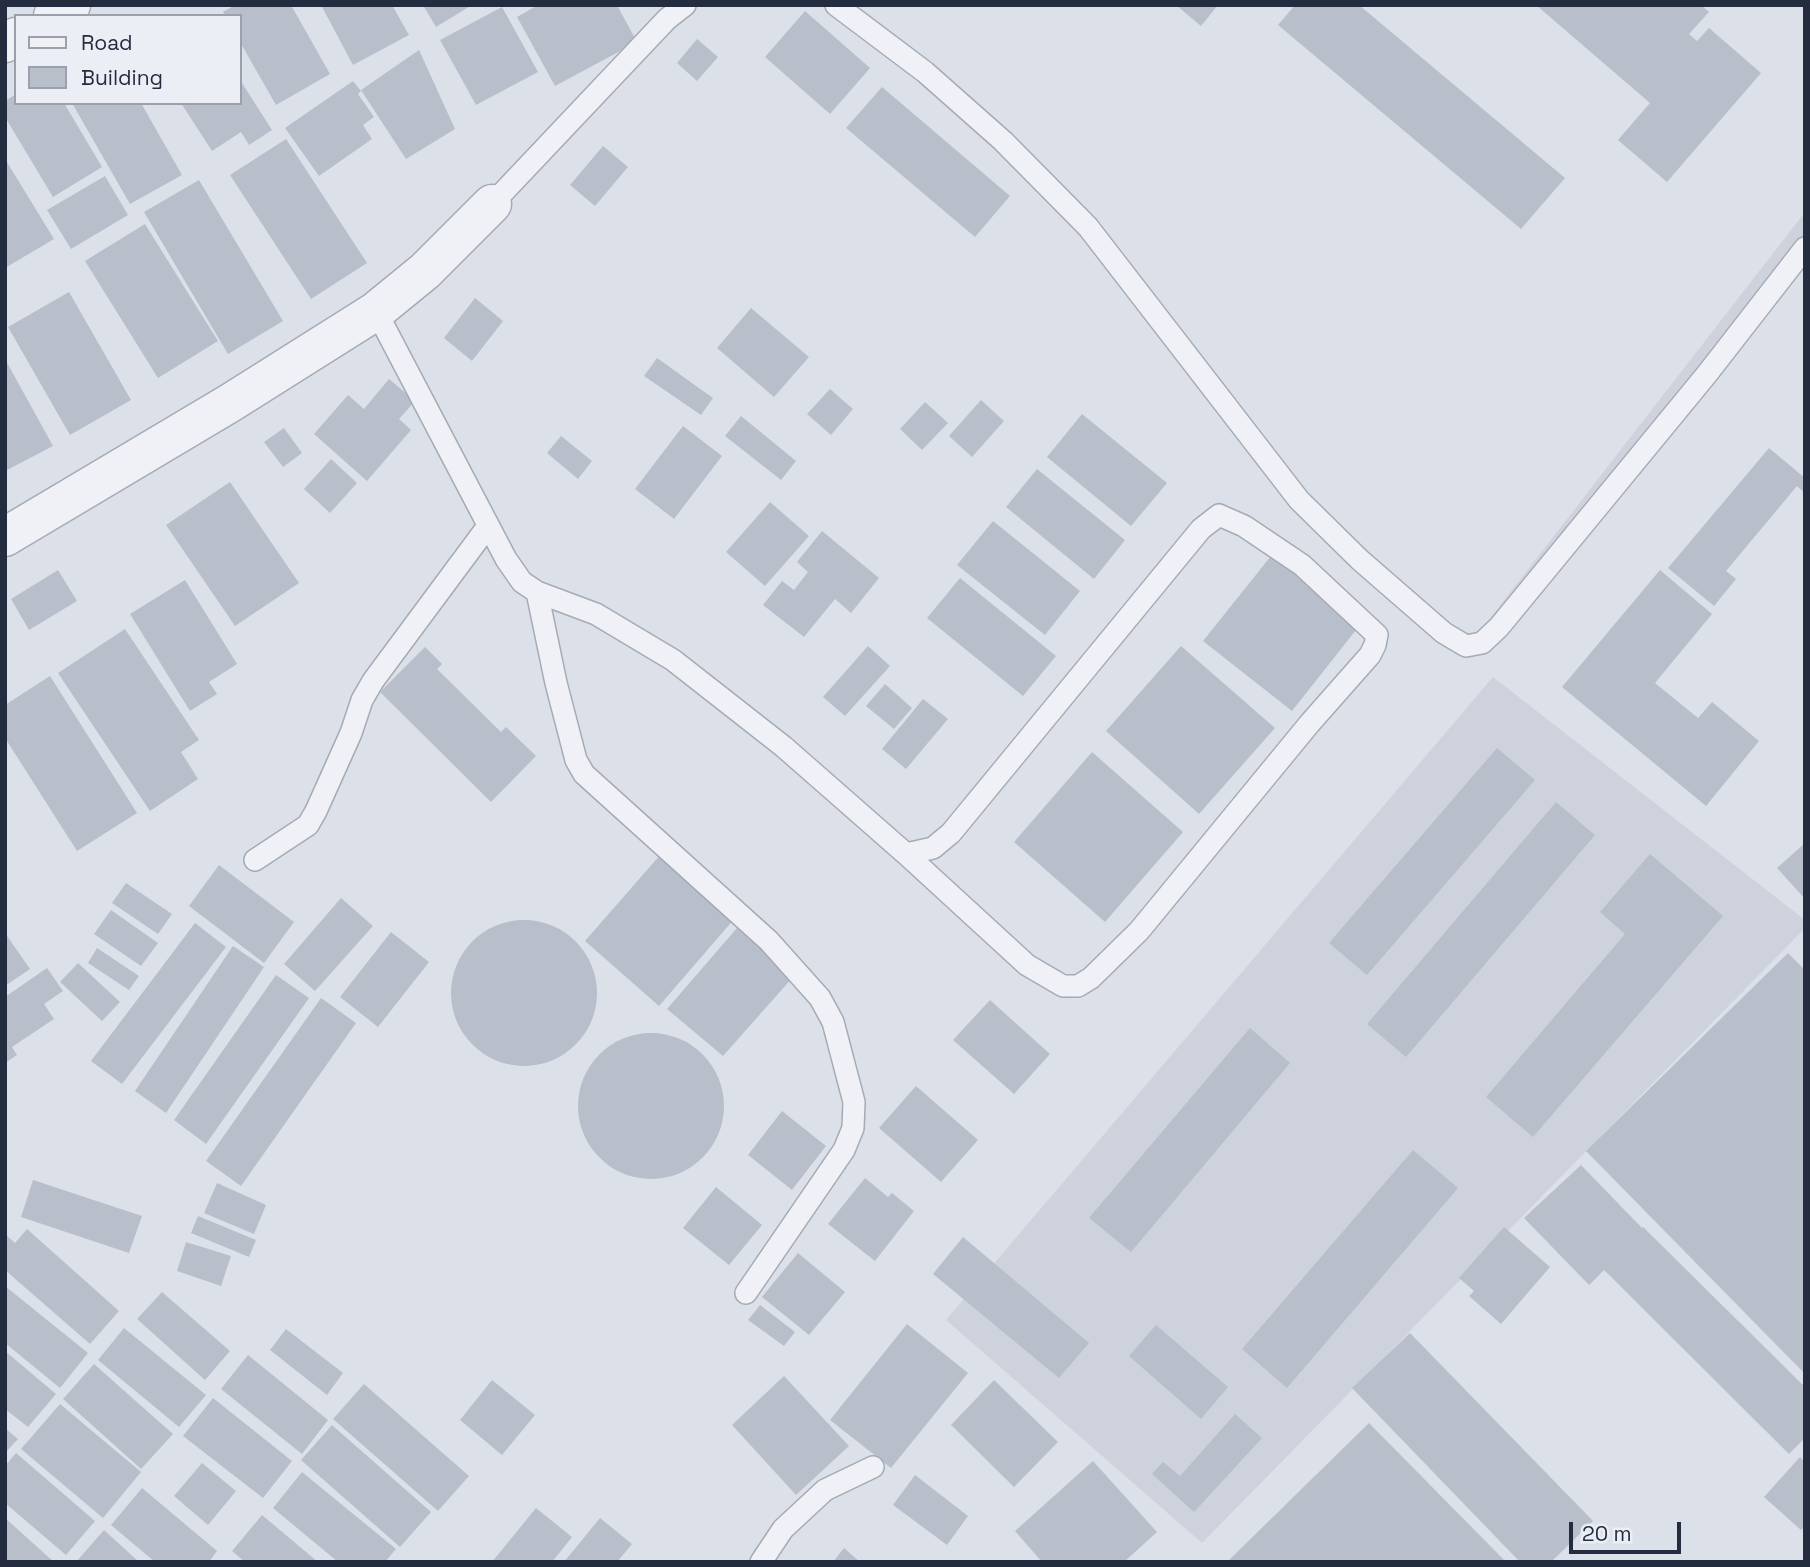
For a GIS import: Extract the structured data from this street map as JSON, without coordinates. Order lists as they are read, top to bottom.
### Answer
{
  "legend": ["Road", "Building"],
  "scale_bar": "20 m"
}
